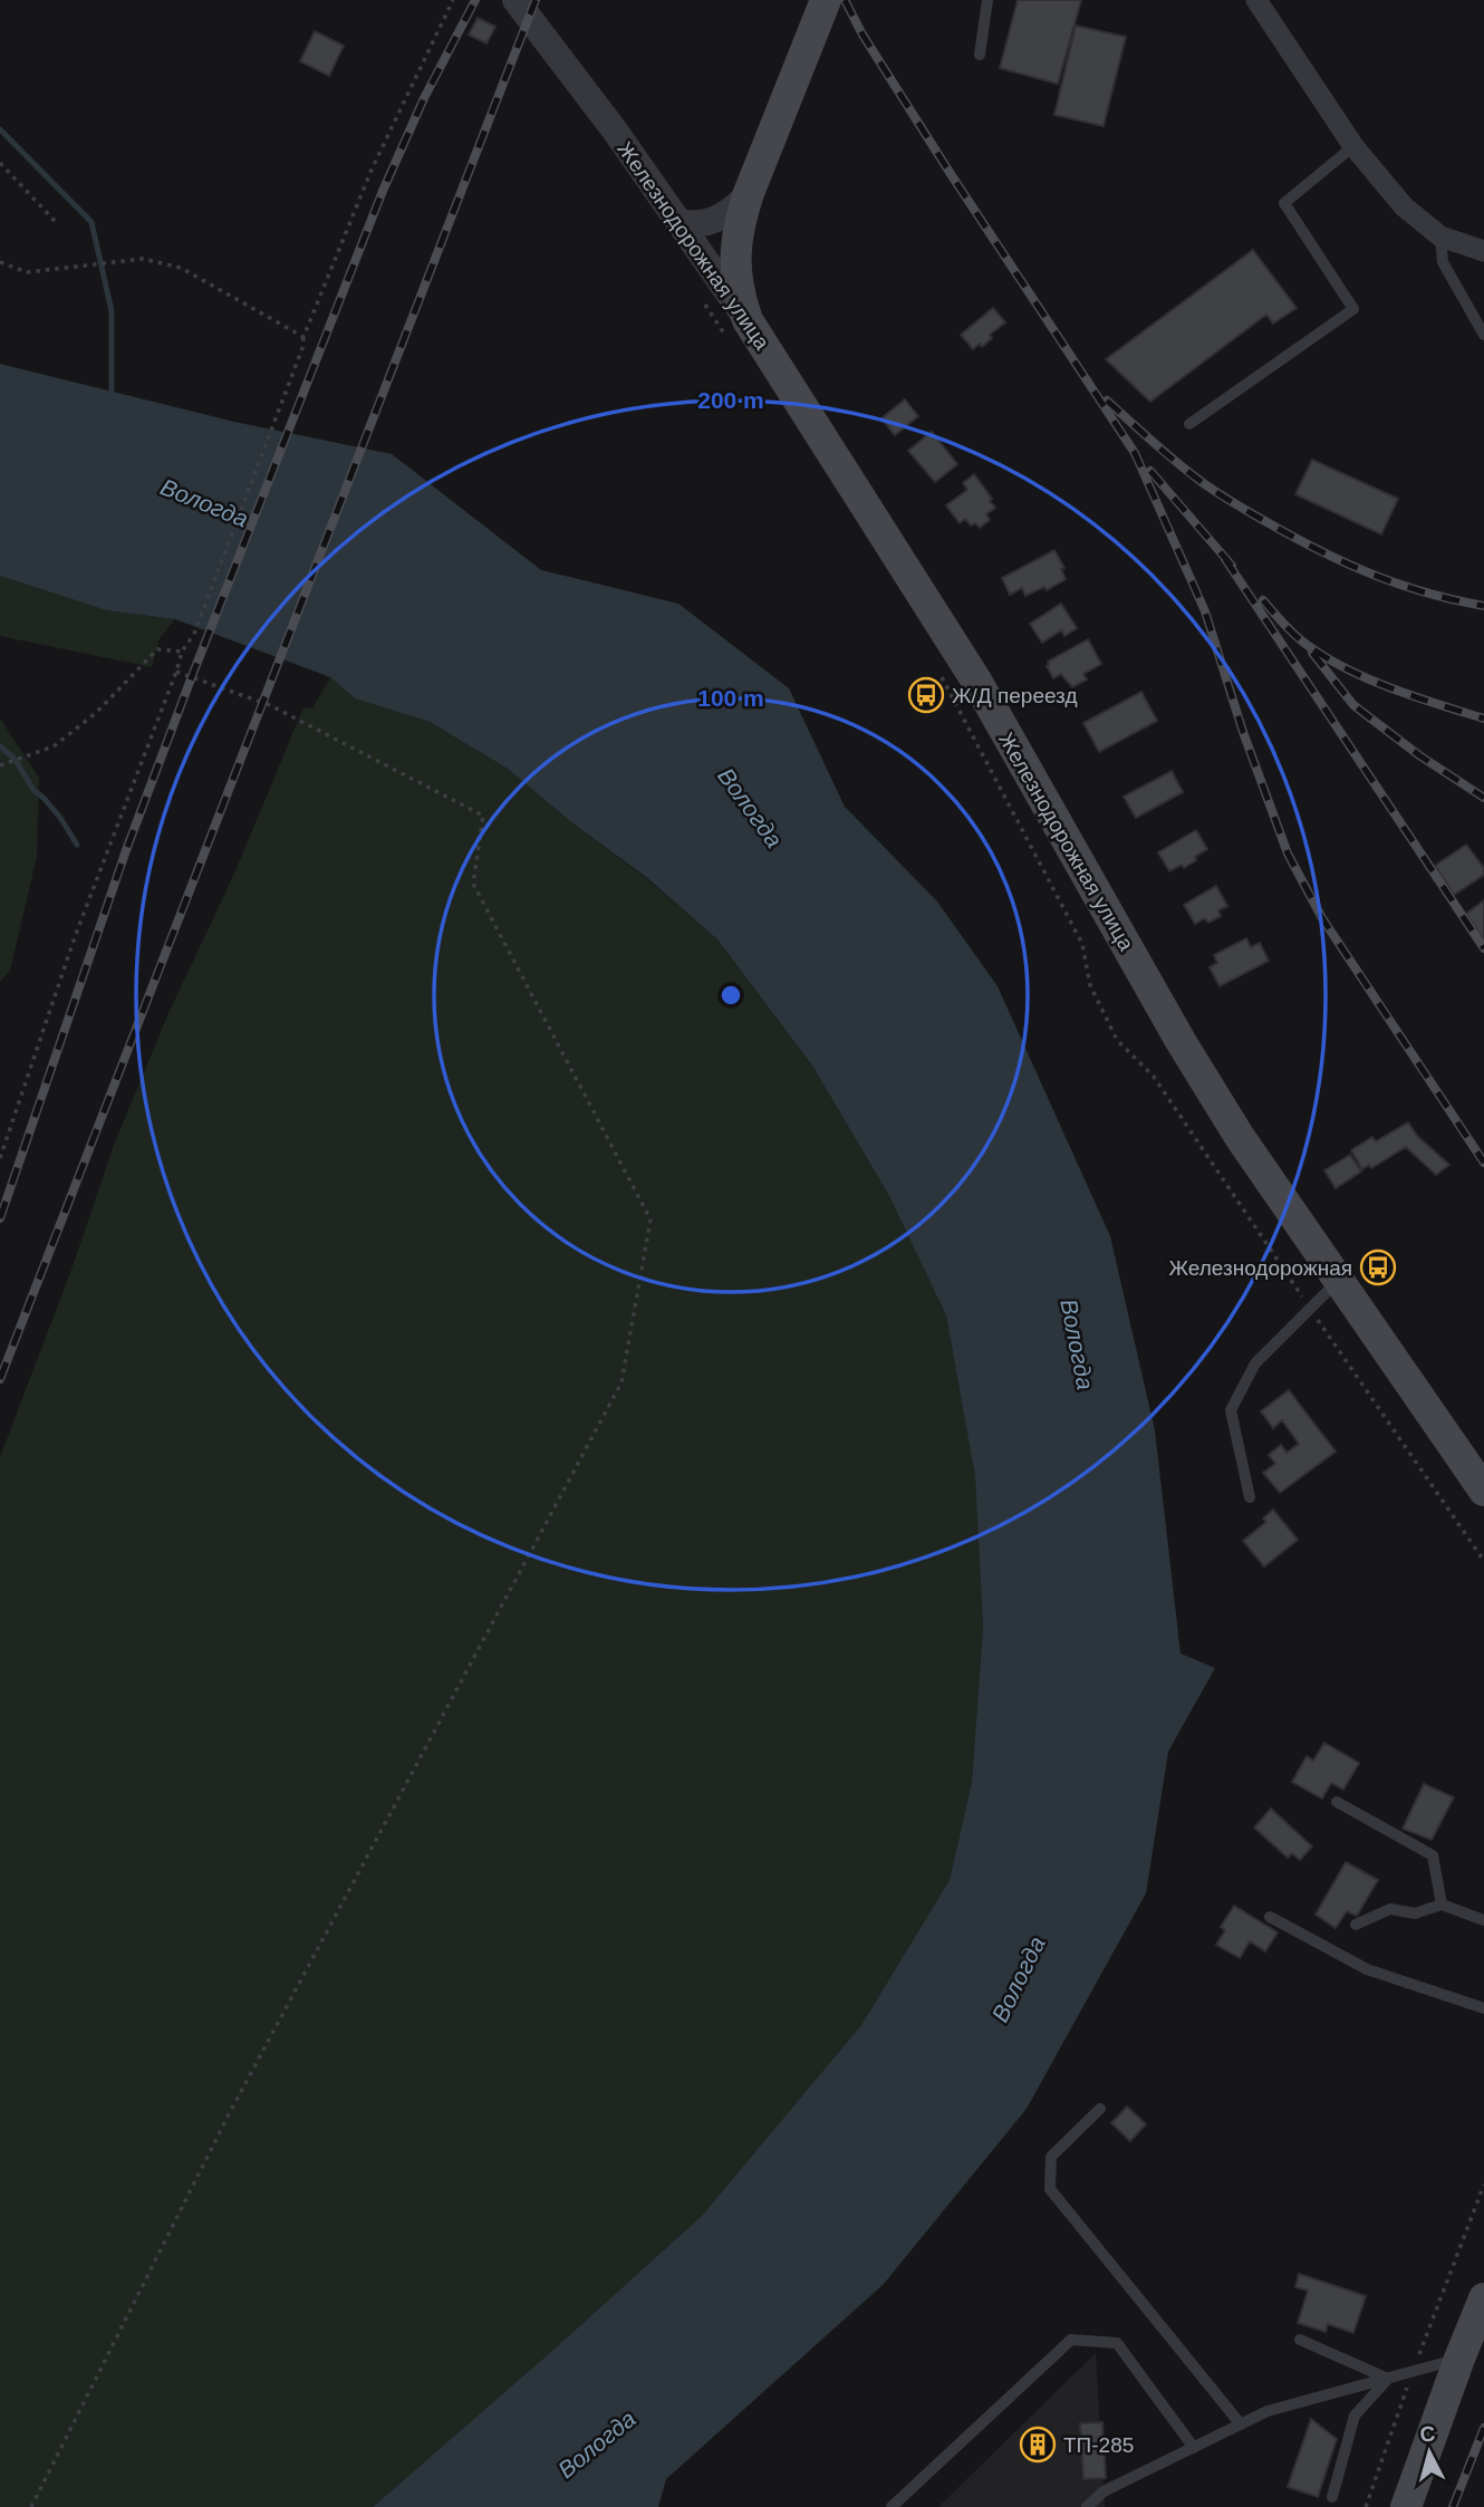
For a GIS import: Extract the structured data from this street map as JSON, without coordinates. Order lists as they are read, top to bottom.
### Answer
{
  "streets": {
    "main road": ["Железнодорожная улица"]
  },
  "water": ["Вологда"],
  "places": {
    "bus stop": ["Ж/Д переезд", "Железнодорожная"],
    "building": ["ТП-285"]
  },
  "north": "top",
  "rings": ["200 m", "100 m"]
}
